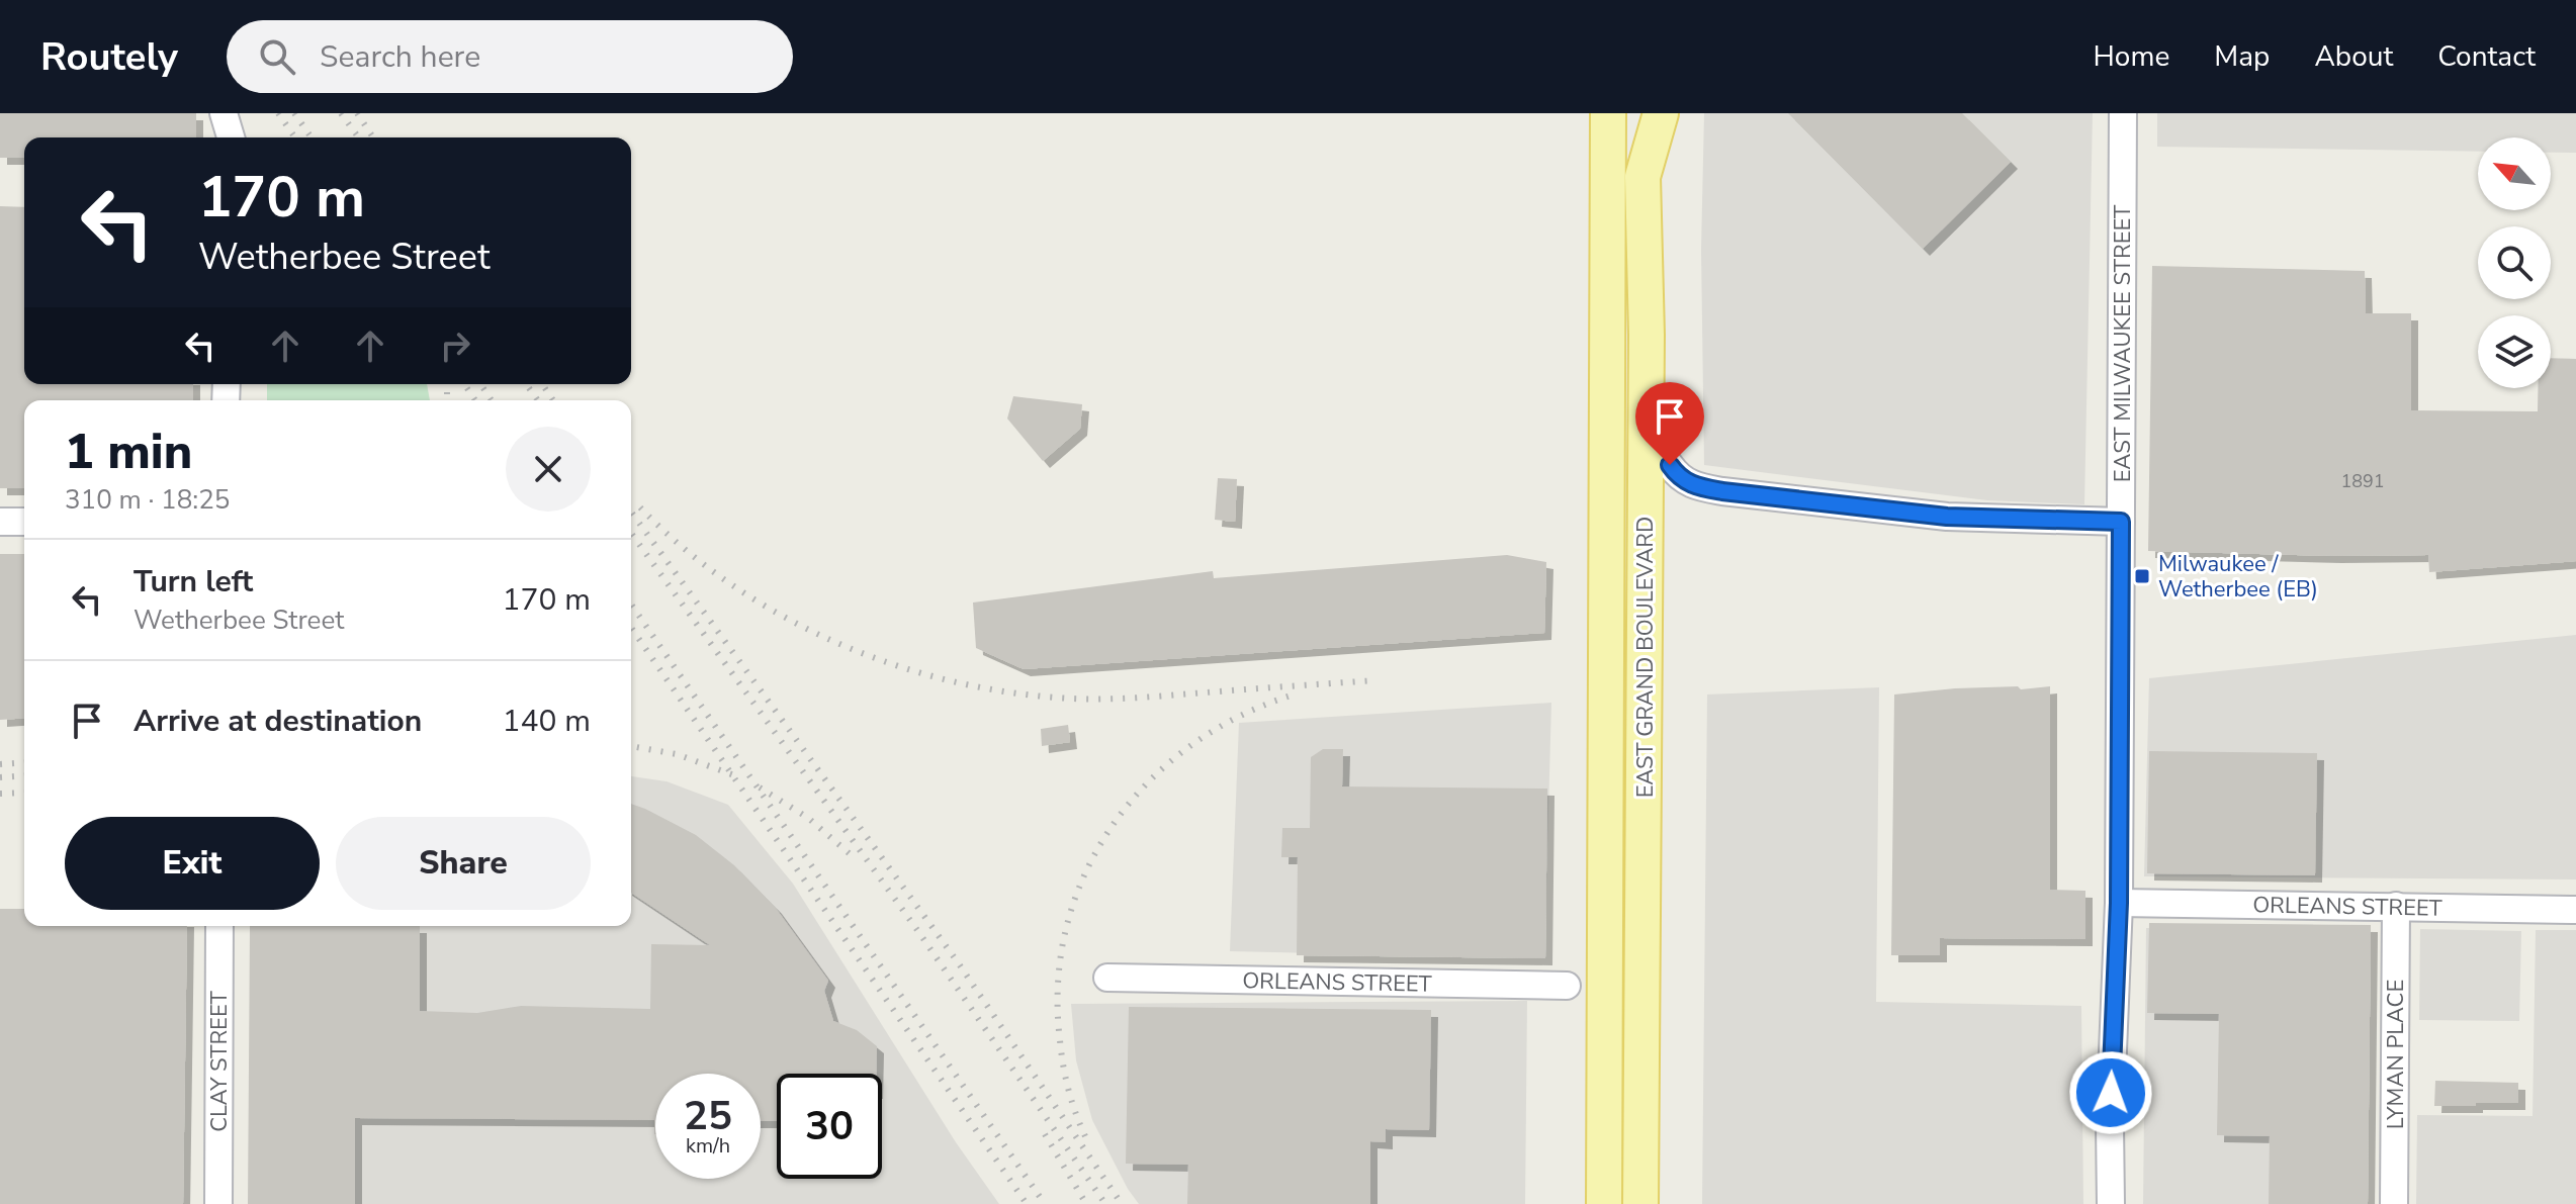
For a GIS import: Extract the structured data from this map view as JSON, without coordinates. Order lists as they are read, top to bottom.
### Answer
{
  "streets": {
    "main road": ["EAST GRAND BOULEVARD"],
    "street": [
      "EAST MILWAUKEE STREET",
      "ORLEANS STREET",
      "LYMAN PLACE",
      "CLAY STREET"
    ]
  },
  "crossings": [
    ["EAST MILWAUKEE STREET", "ORLEANS STREET"],
    ["ORLEANS STREET", "LYMAN PLACE"]
  ],
  "places": {
    "transit": ["Milwaukee / Wetherbee (EB)"]
  },
  "house_numbers": ["1891"],
  "north": "top left",
  "page": {
    "header": "Routely",
    "search": "Search here",
    "nav": [
      "Home",
      "Map",
      "About",
      "Contact"
    ],
    "turn": ["170 m", "Wetherbee Street"],
    "heading": ["1 min", "310 m · 18:25"],
    "list": [
      {
        "name": "Turn left",
        "note": "Wetherbee Street",
        "value": "170 m"
      },
      {
        "name": "Arrive at destination",
        "value": "140 m"
      }
    ],
    "buttons": ["Exit", "Share"],
    "speed": "25 km/h",
    "limit": "30"
  }
}
